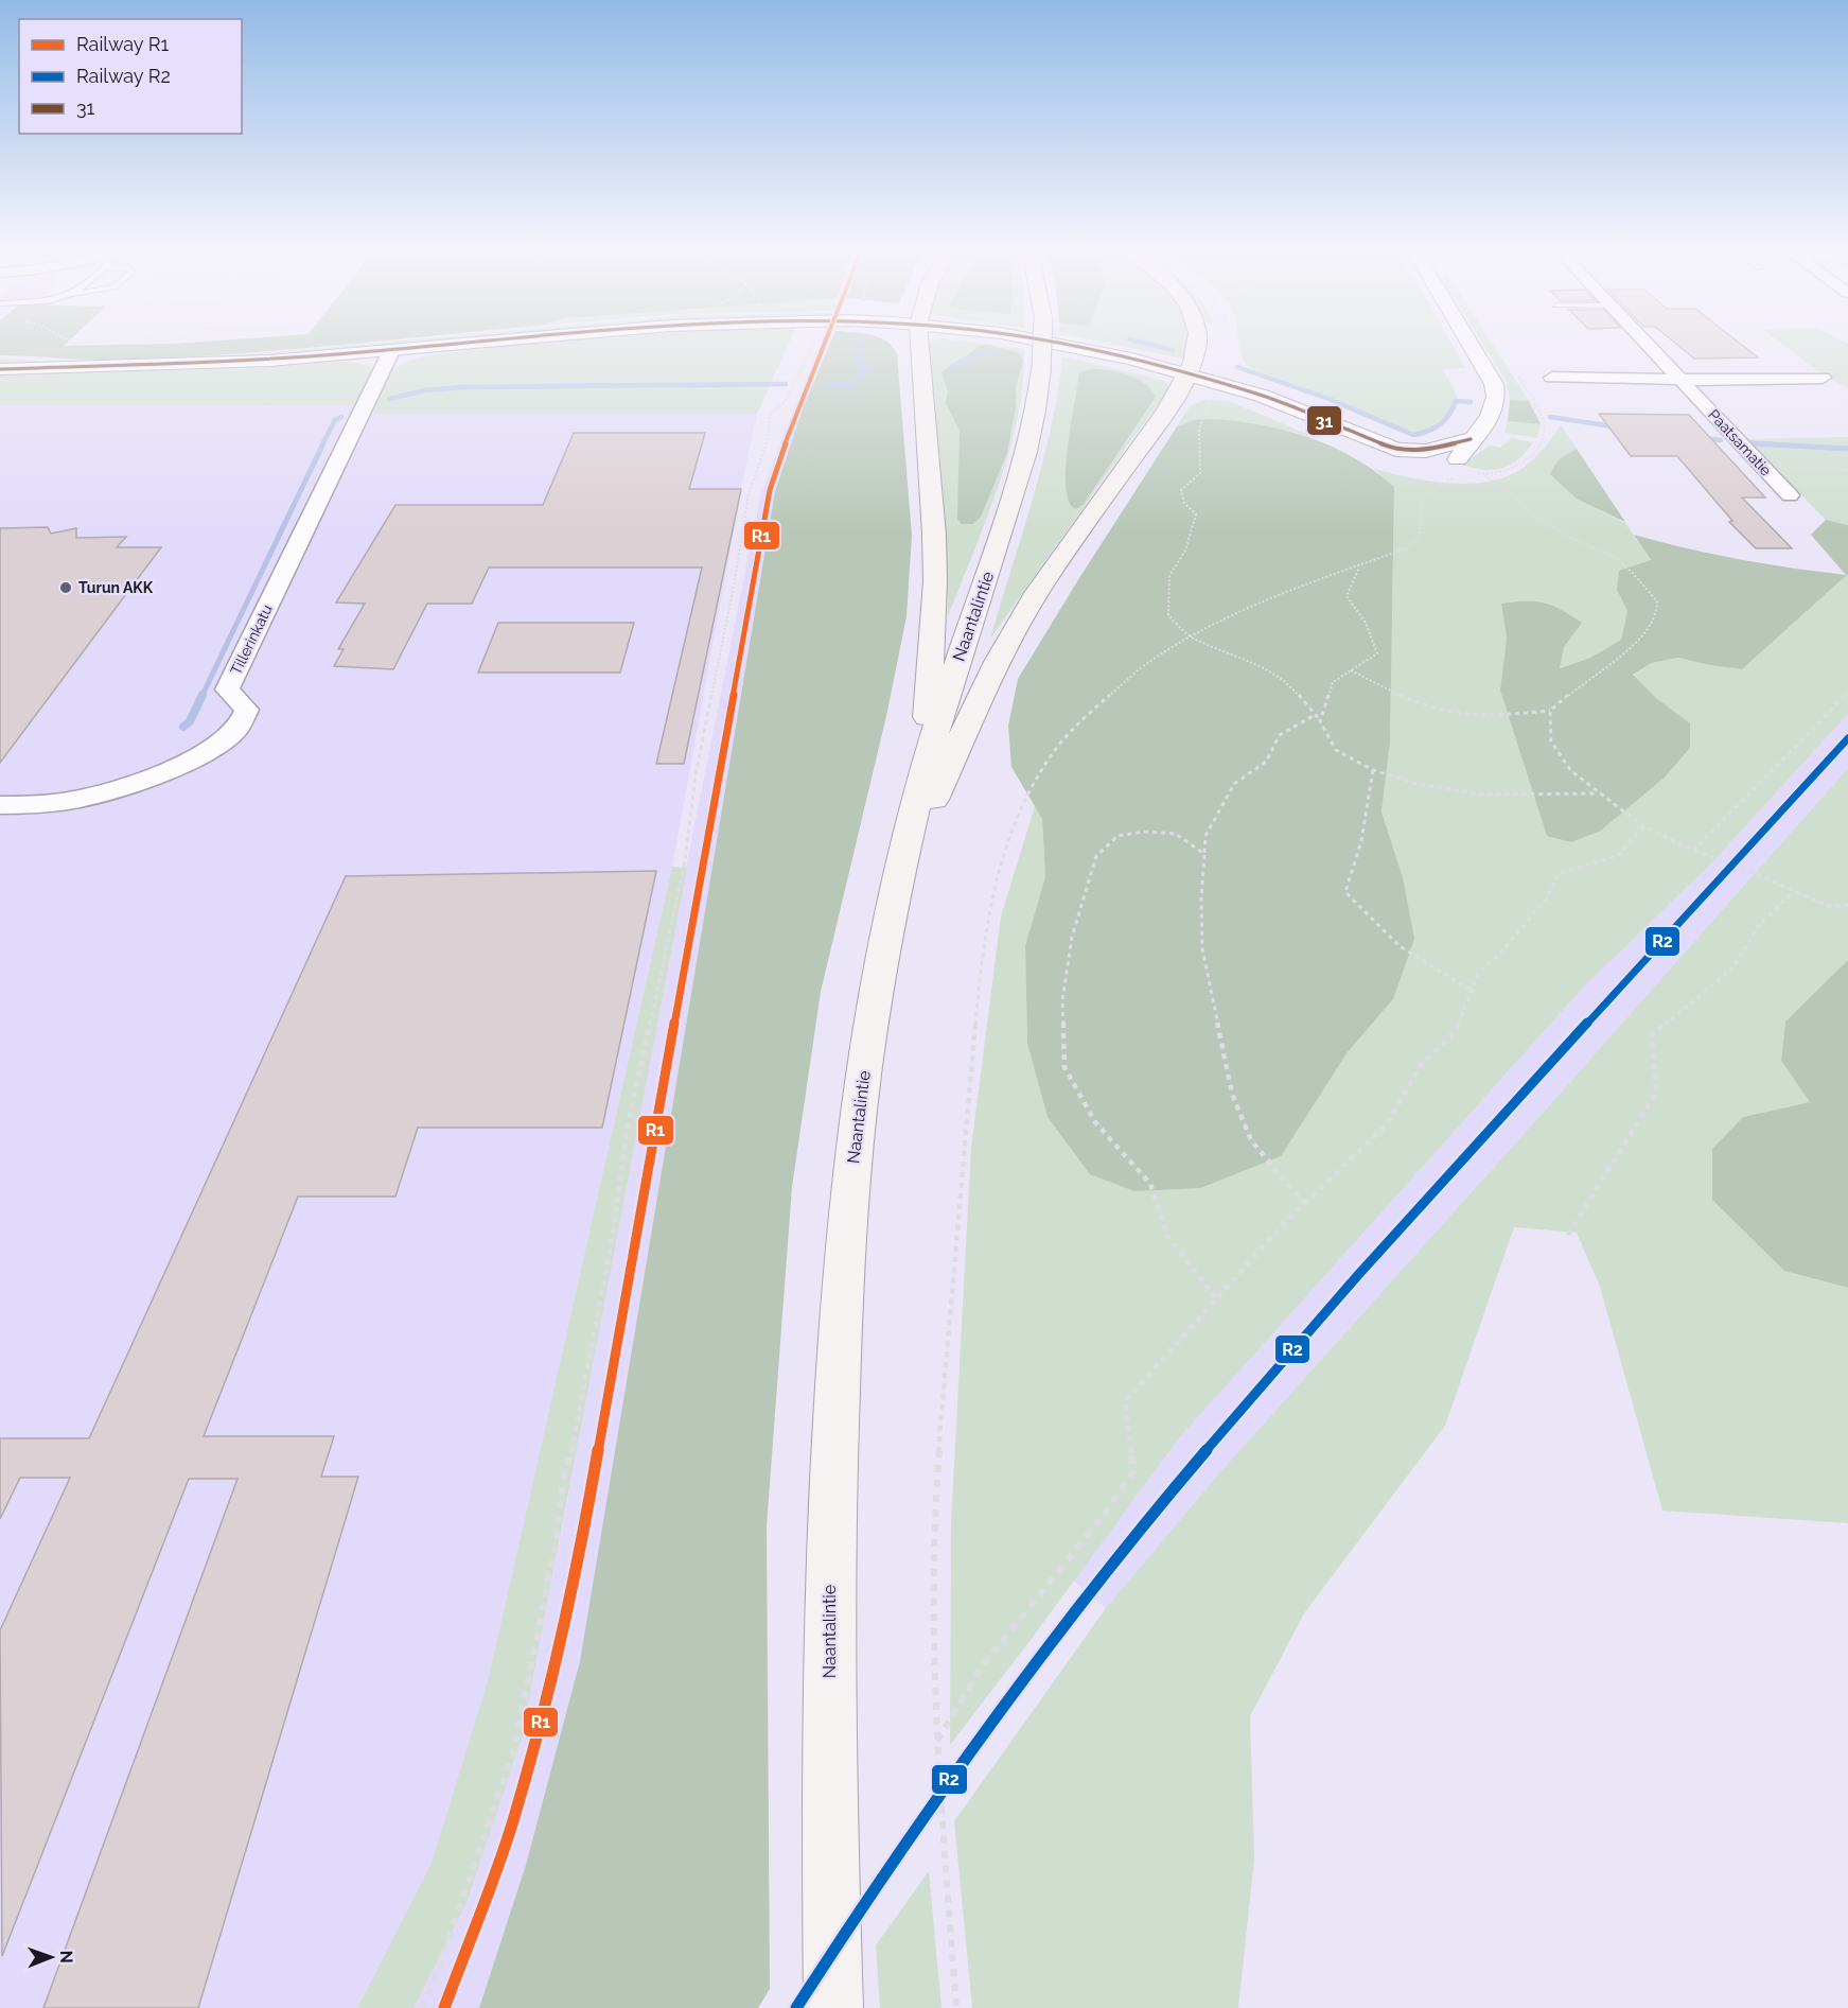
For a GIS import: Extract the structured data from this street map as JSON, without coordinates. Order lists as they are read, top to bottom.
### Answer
{
  "streets": {
    "main road": ["Naantalintie"],
    "street": ["Paatsamatie", "Tillerinkatu"]
  },
  "places": ["Turun AKK"],
  "lines": ["rail line R1", "transit line 31", "rail line R2"],
  "legend": ["Railway R1", "Railway R2", "31"],
  "north": "right"
}
